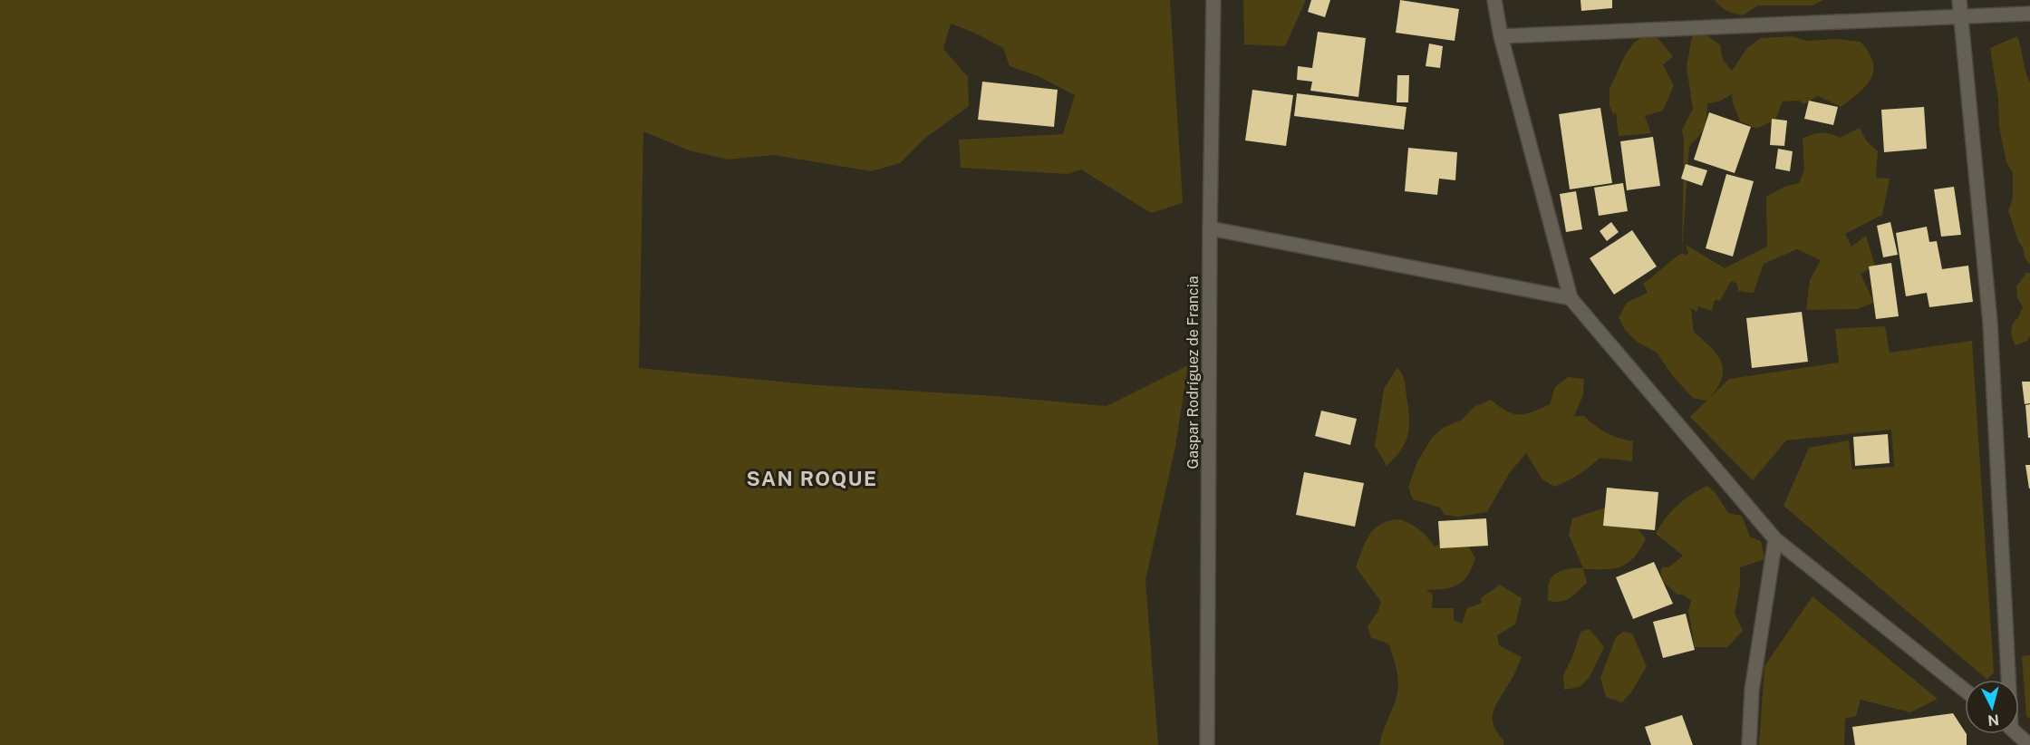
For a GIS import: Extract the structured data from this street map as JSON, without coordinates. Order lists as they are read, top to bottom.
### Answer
{
  "streets": {
    "street": ["Gaspar Rodríguez de Francia"]
  },
  "districts": ["SAN ROQUE"],
  "north": "bottom"
}
